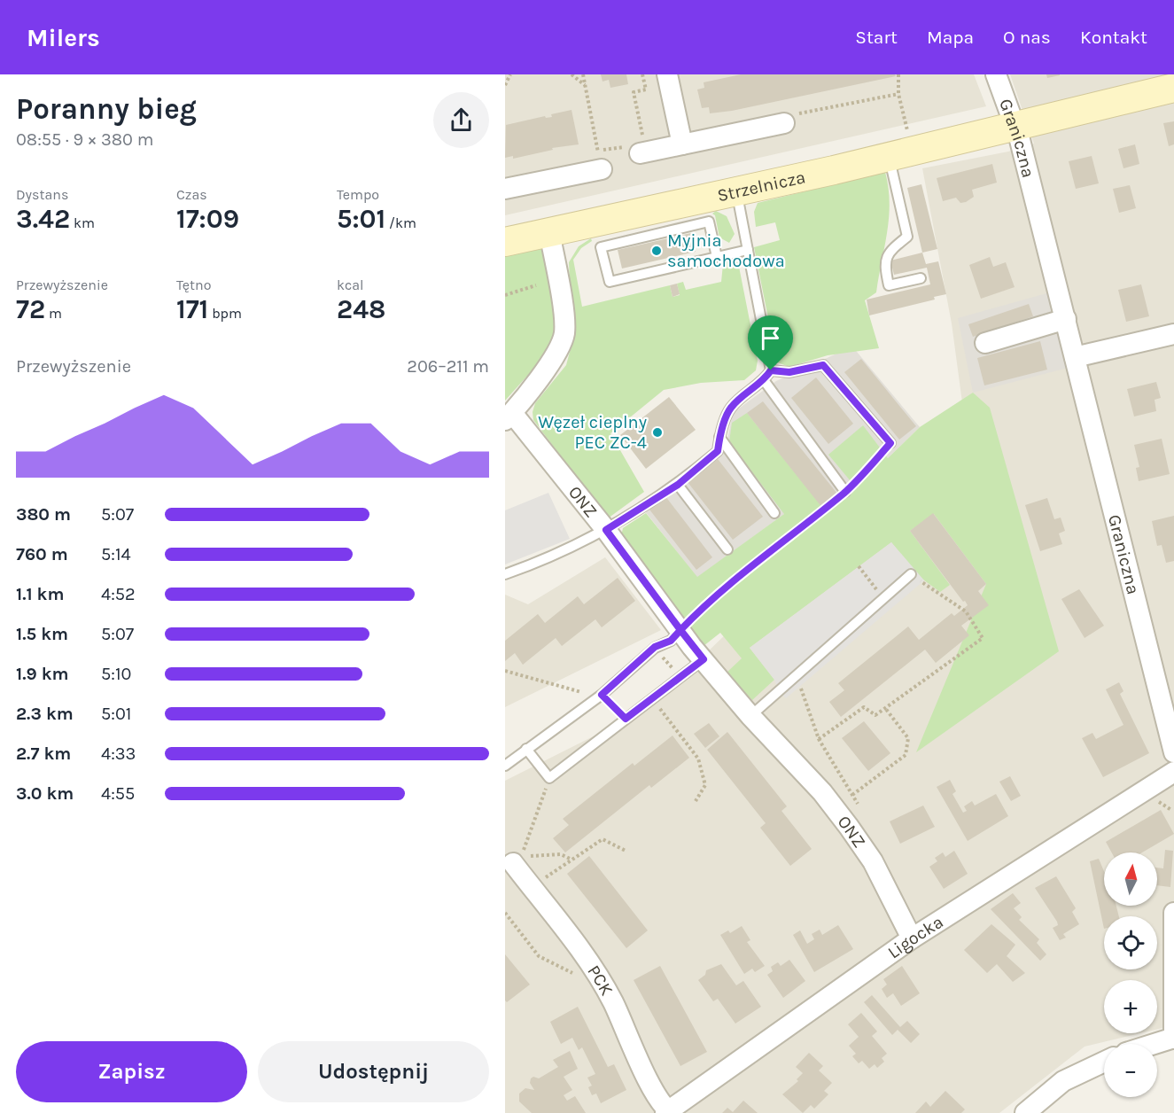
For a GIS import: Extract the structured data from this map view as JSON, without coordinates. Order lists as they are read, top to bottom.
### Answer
{
  "streets": {
    "street": [
      "Graniczna",
      "Strzelnicza",
      "ONZ",
      "Ligocka",
      "PCK"
    ]
  },
  "crossings": [
    ["Graniczna", "Strzelnicza"],
    ["ONZ", "Ligocka"],
    ["Ligocka", "PCK"]
  ],
  "places": ["Myjnia samochodowa", "Węzeł cieplny PEC ZC-4"],
  "north": "top",
  "page": {
    "header": "Milers",
    "nav": [
      "Start",
      "Mapa",
      "O nas",
      "Kontakt"
    ],
    "heading": ["Poranny bieg", "08:55 · 9 × 380 m"],
    "stats": [
      ["Dystans", "3.42 km"],
      ["Czas", "17:09"],
      ["Tempo", "5:01 /km"],
      ["Przewyższenie", "72 m"],
      ["Tętno", "171 bpm"],
      ["kcal", "248"]
    ],
    "chart": ["Przewyższenie", "206–211 m"],
    "list": [
      {
        "name": "380 m",
        "note": "5:07"
      },
      {
        "name": "760 m",
        "note": "5:14"
      },
      {
        "name": "1.1 km",
        "note": "4:52"
      },
      {
        "name": "1.5 km",
        "note": "5:07"
      },
      {
        "name": "1.9 km",
        "note": "5:10"
      },
      {
        "name": "2.3 km",
        "note": "5:01"
      },
      {
        "name": "2.7 km",
        "note": "4:33"
      },
      {
        "name": "3.0 km",
        "note": "4:55"
      }
    ],
    "map_buttons": ["+", "−"],
    "buttons": ["Zapisz", "Udostępnij"]
  }
}
